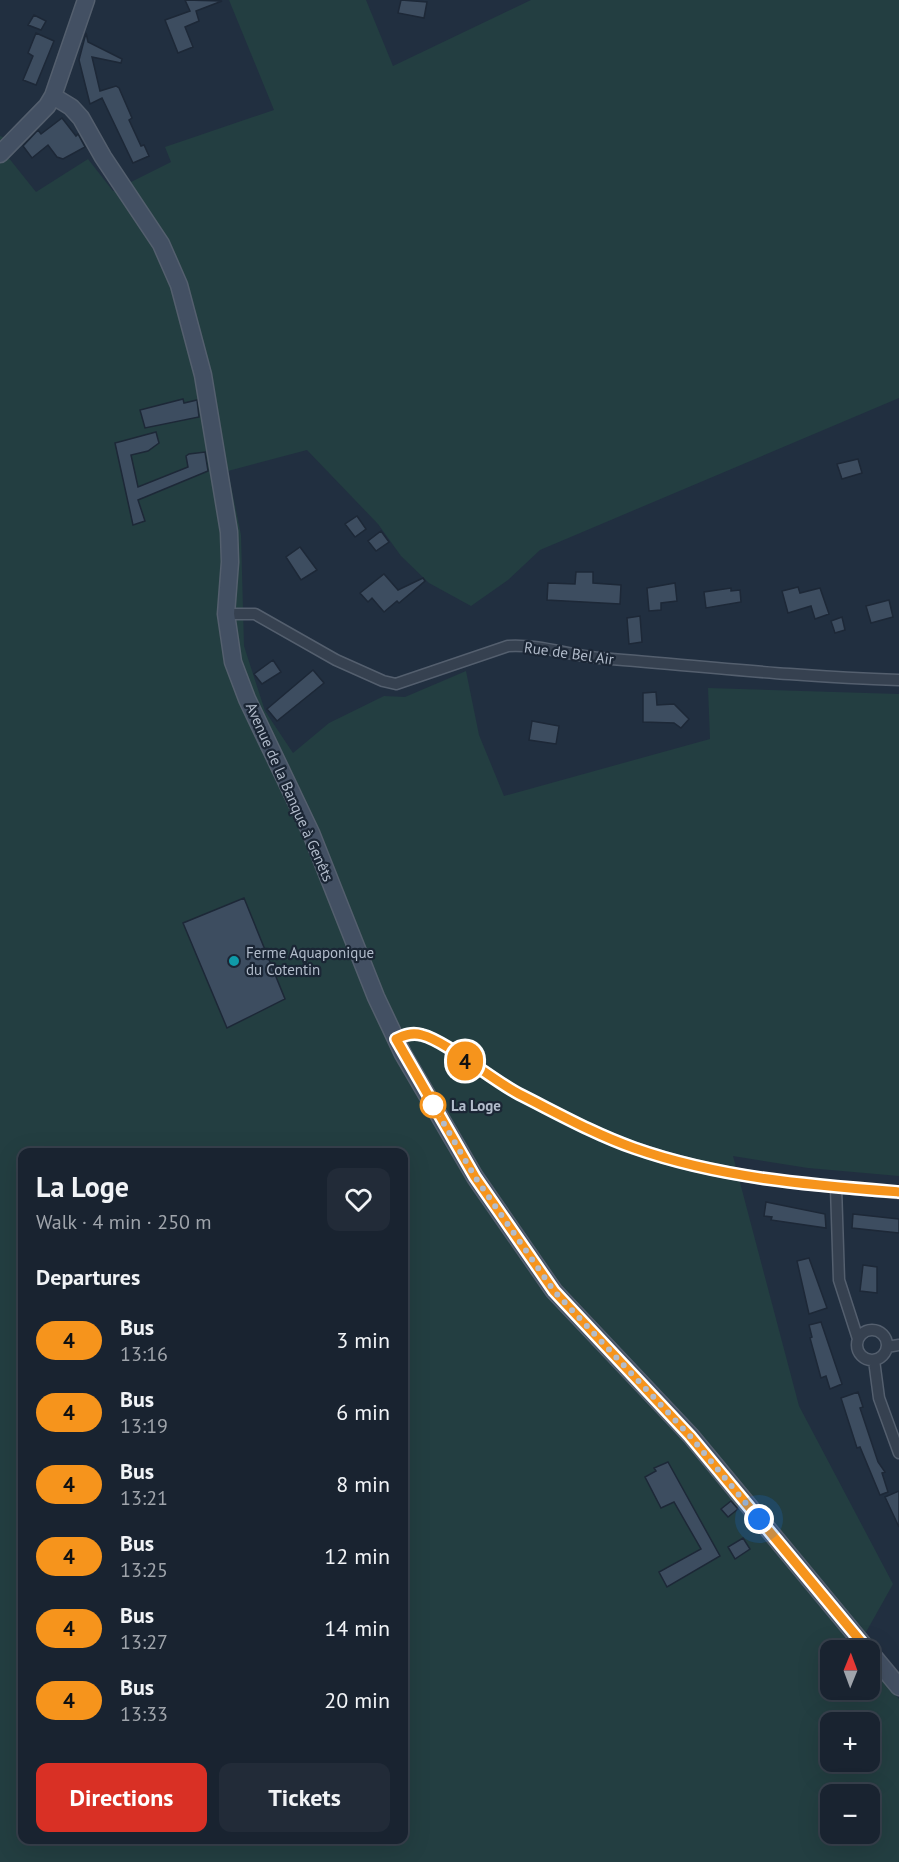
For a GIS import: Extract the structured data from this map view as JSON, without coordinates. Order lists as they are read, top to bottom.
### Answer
{
  "streets": {
    "street": ["Rue de Bel Air", "Avenue de la Banque à Genêts"]
  },
  "crossings": [
    ["Rue de Bel Air", "Avenue de la Banque à Genêts"]
  ],
  "places": ["Ferme Aquaponique du Cotentin", "La Loge"],
  "lines": ["bus line 4"],
  "north": "top",
  "page": {
    "on_map": "4",
    "heading": [
      ["La Loge", "Walk · 4 min · 250 m"],
      "Departures"
    ],
    "list": [
      {
        "mark": "4",
        "name": "Bus",
        "note": "13:16",
        "value": "3 min"
      },
      {
        "mark": "4",
        "name": "Bus",
        "note": "13:19",
        "value": "6 min"
      },
      {
        "mark": "4",
        "name": "Bus",
        "note": "13:21",
        "value": "8 min"
      },
      {
        "mark": "4",
        "name": "Bus",
        "note": "13:25",
        "value": "12 min"
      },
      {
        "mark": "4",
        "name": "Bus",
        "note": "13:27",
        "value": "14 min"
      },
      {
        "mark": "4",
        "name": "Bus",
        "note": "13:33",
        "value": "20 min"
      }
    ],
    "map_buttons": ["+", "−"],
    "buttons": ["Directions", "Tickets"]
  }
}
